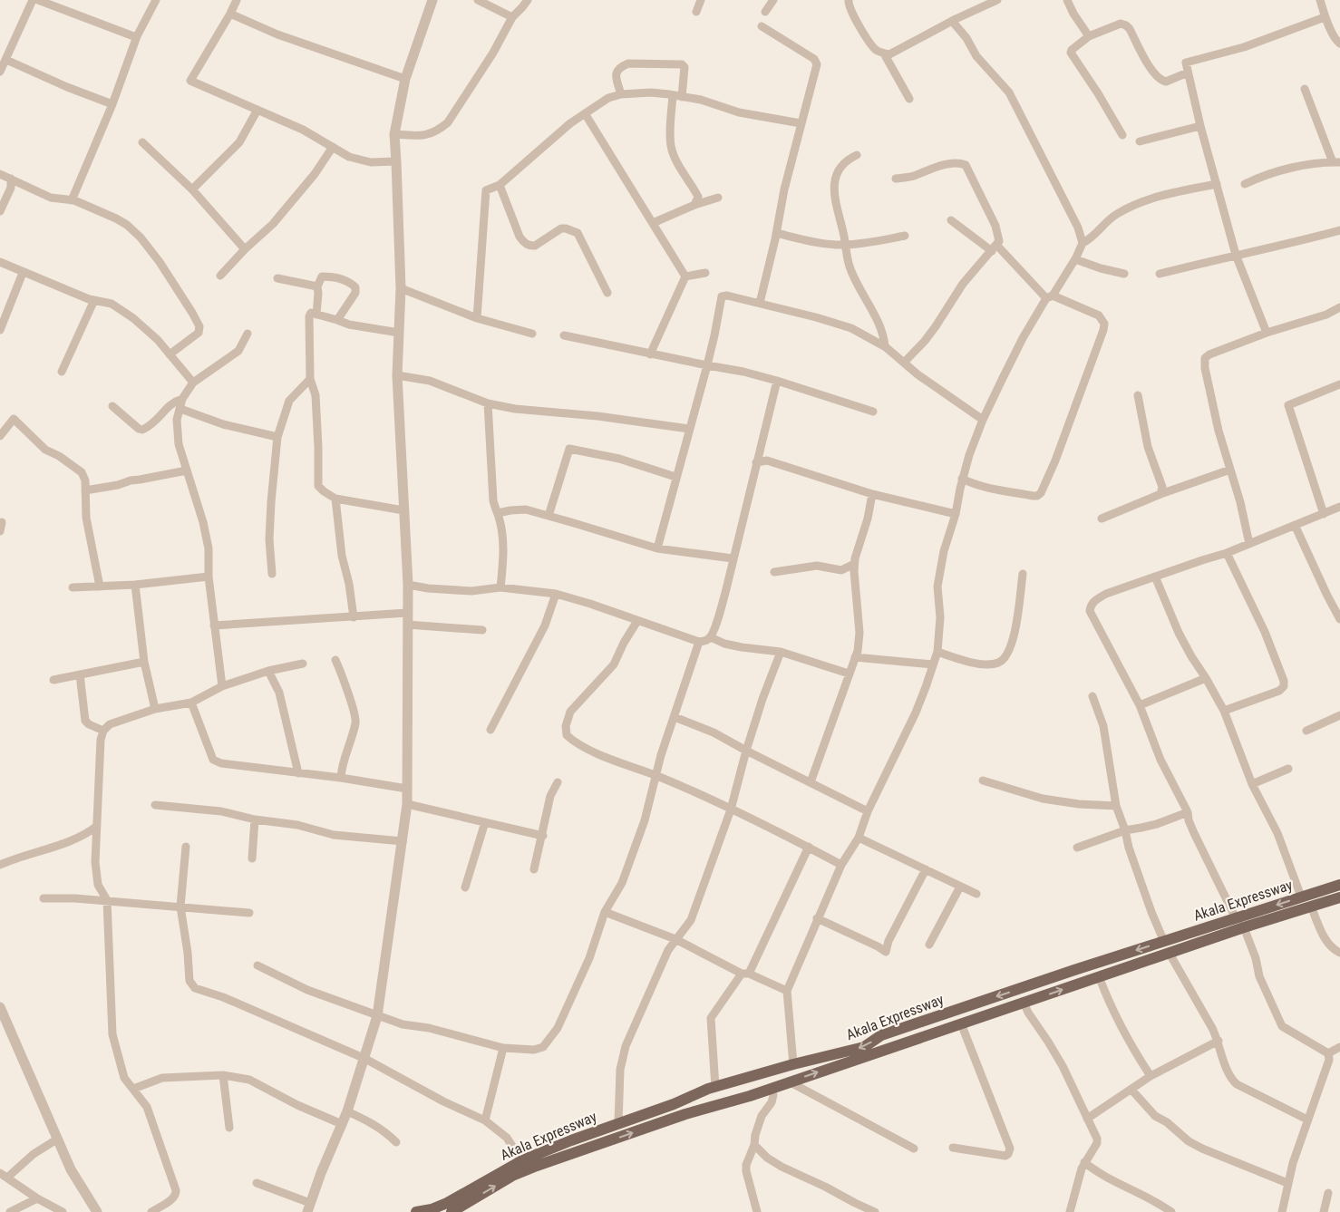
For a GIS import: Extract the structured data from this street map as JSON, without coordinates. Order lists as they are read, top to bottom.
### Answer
{
  "streets": {
    "main road": ["Akala Expressway"]
  }
}
